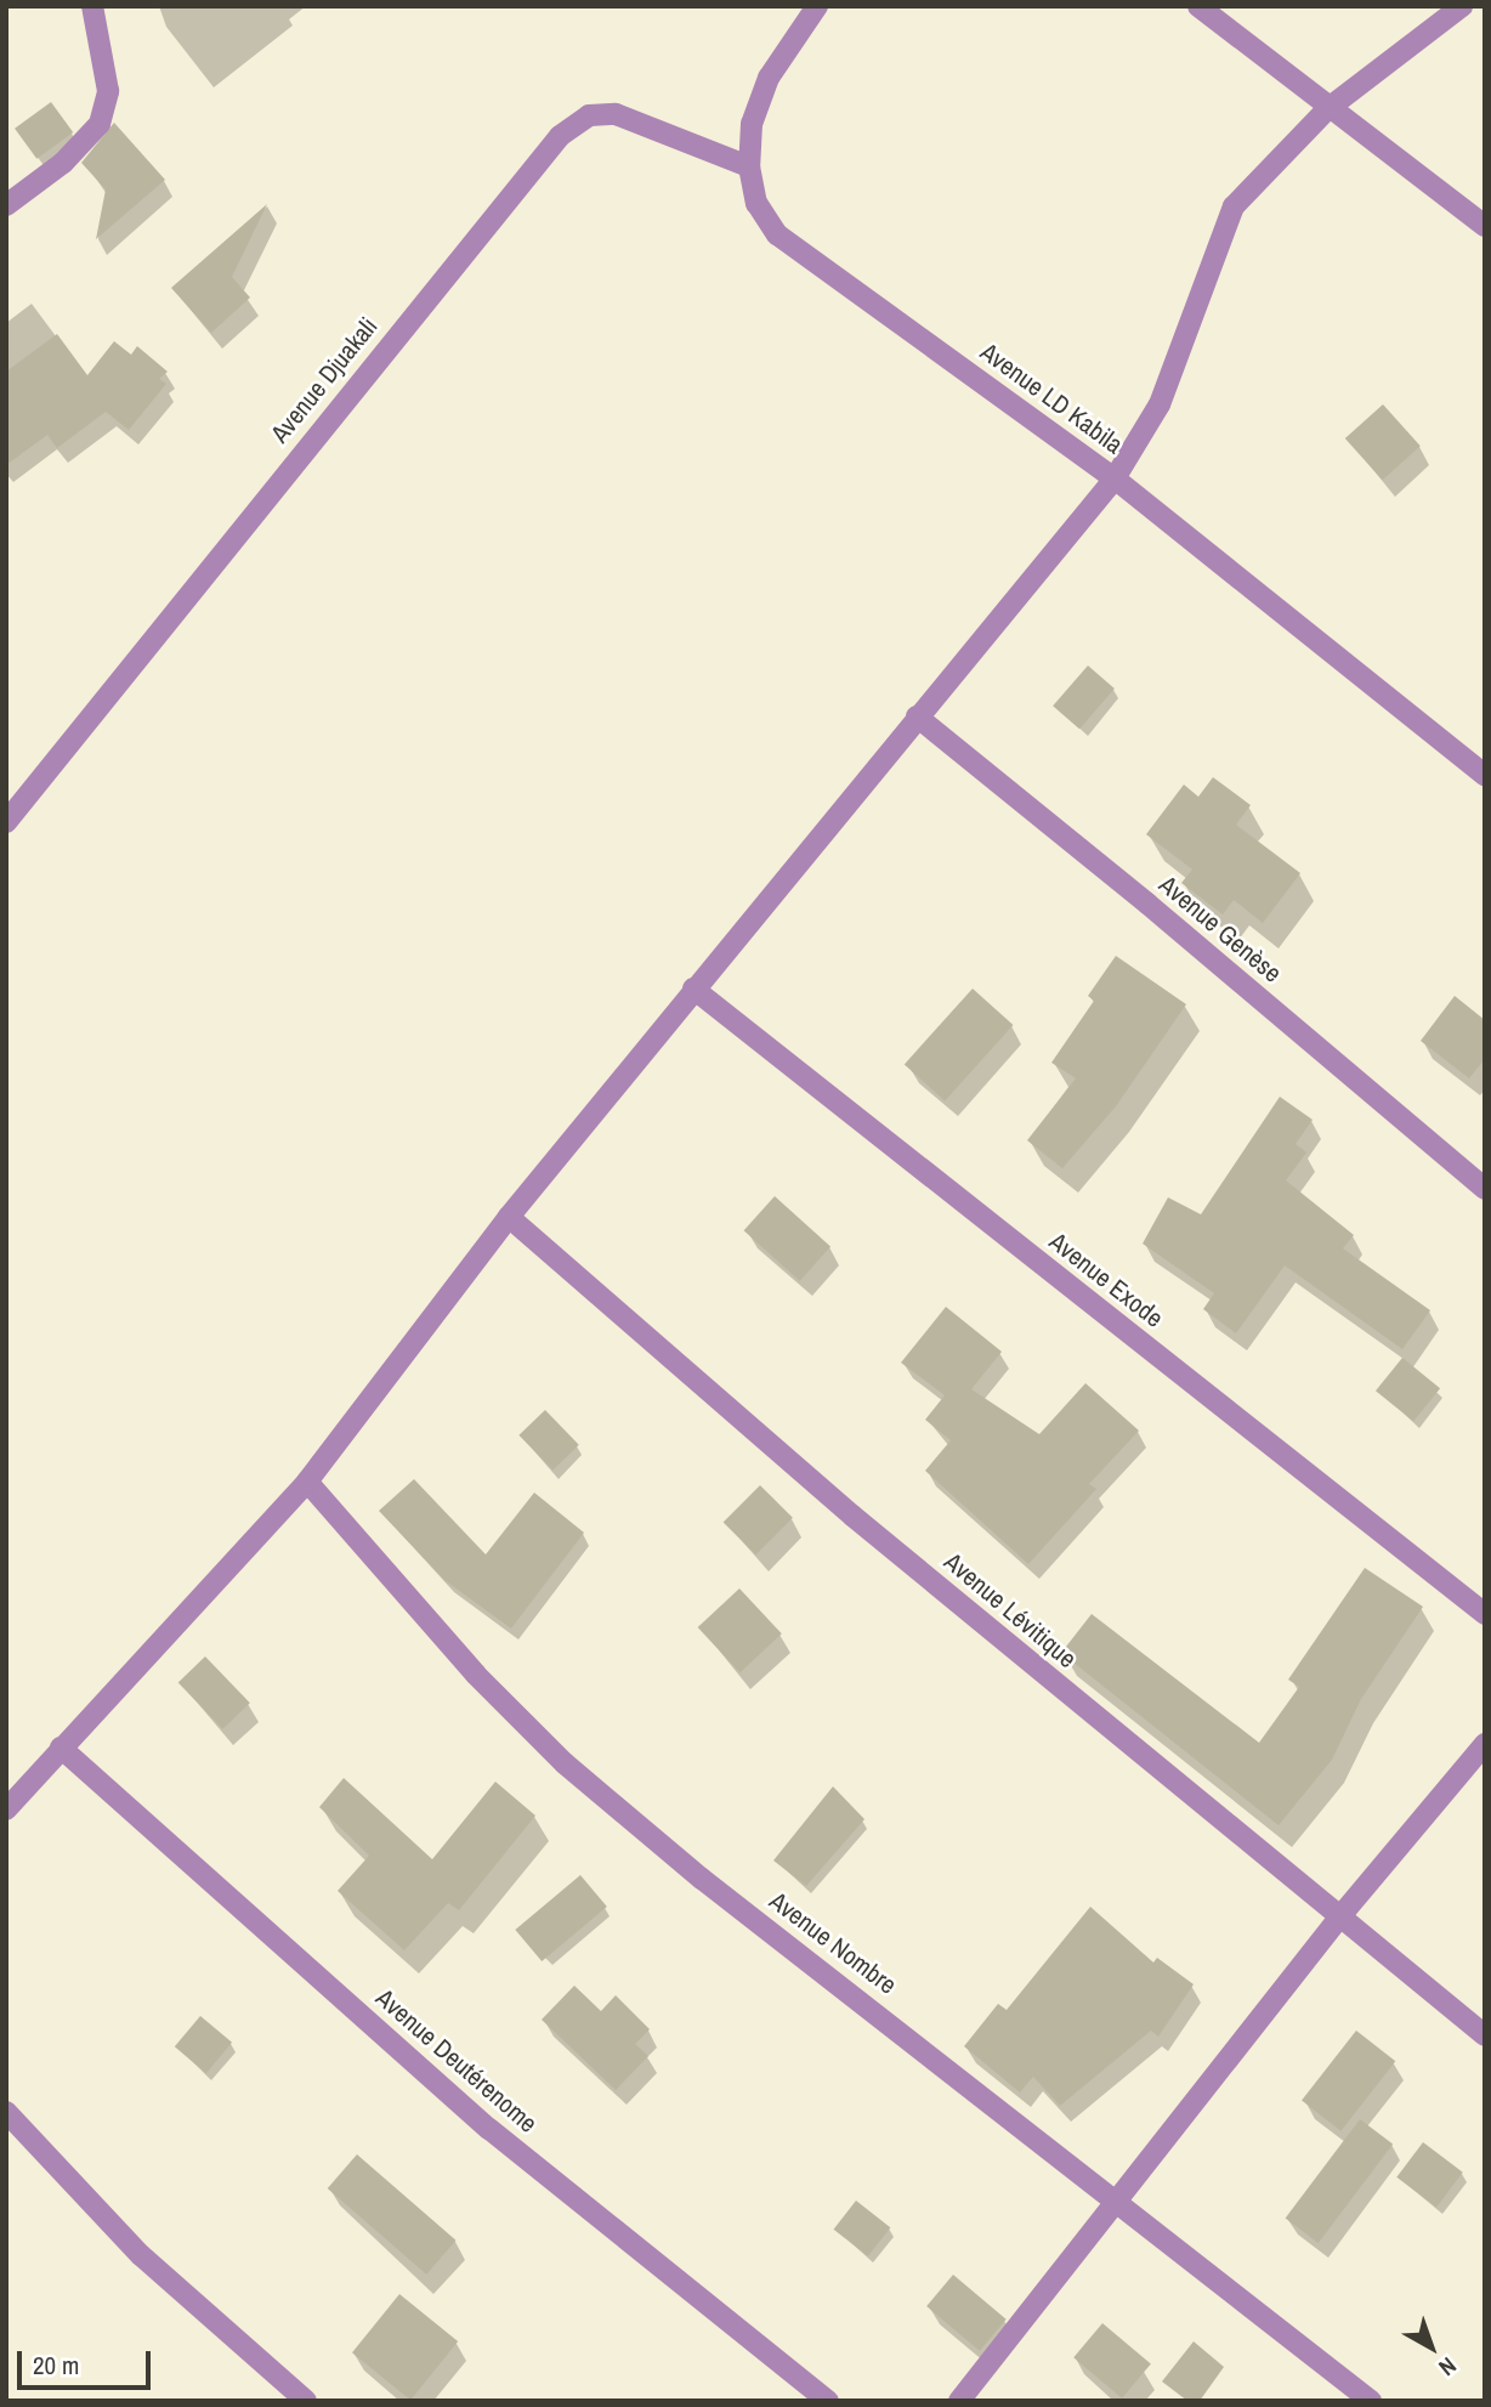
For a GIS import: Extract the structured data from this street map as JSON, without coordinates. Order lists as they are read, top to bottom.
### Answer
{
  "streets": {
    "street": [
      "Avenue Djuakali",
      "Avenue LD Kabila",
      "Avenue Genèse",
      "Avenue Exode",
      "Avenue Lévitique",
      "Avenue Nombre",
      "Avenue Deutérenome"
    ]
  },
  "crossings": [
    ["Avenue Djuakali", "Avenue LD Kabila"]
  ],
  "scale_bar": "20 m",
  "north": "bottom right"
}
